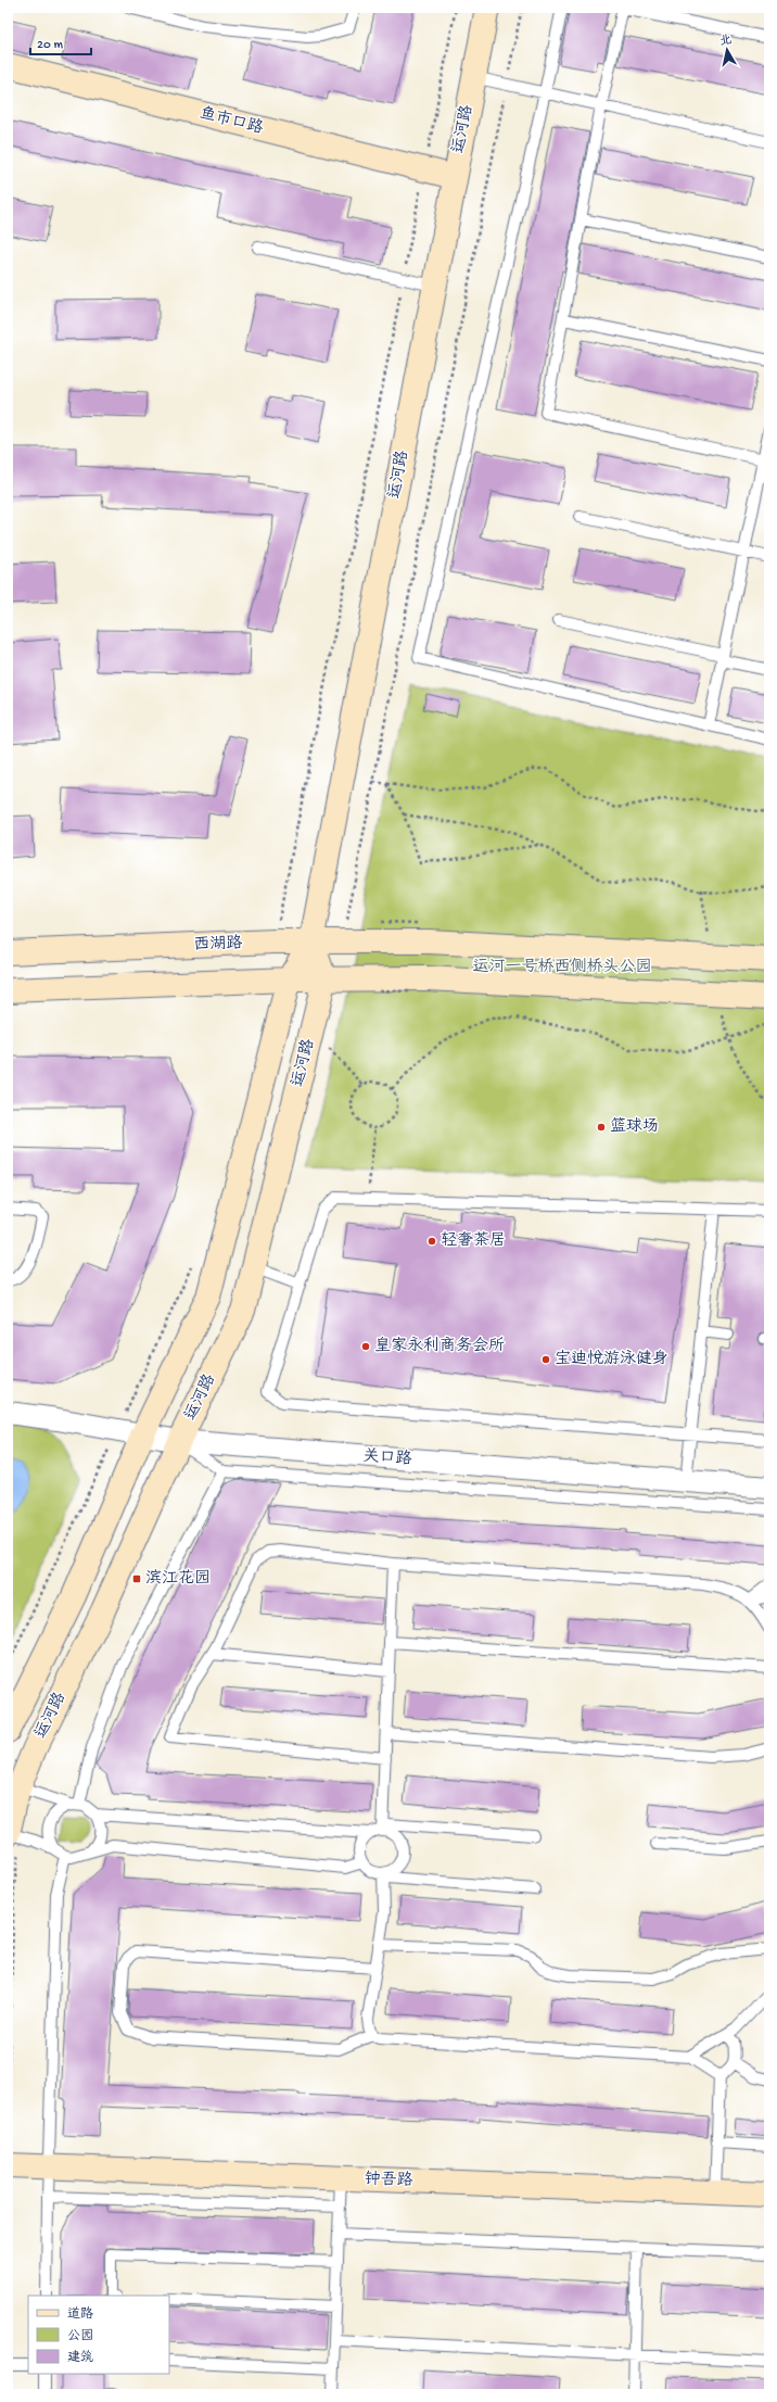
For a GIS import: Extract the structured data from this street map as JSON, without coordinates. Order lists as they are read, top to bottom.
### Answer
{
  "streets": {
    "street": [
      "鱼市口路",
      "运河路",
      "西湖路",
      "关口路",
      "钟吾路"
    ]
  },
  "crossings": [
    ["鱼市口路", "运河路"],
    ["运河路", "西湖路"],
    ["运河路", "关口路"]
  ],
  "parks": ["运河一号桥西侧桥头公园"],
  "places": {
    "other": [
      "篮球场",
      "轻奢茶居",
      "皇家永利商务会所",
      "宝迪悦游泳健身"
    ],
    "transit": ["滨江花园"]
  },
  "legend": ["道路", "公园", "建筑"],
  "scale_bar": "20 m",
  "north": "top"
}
